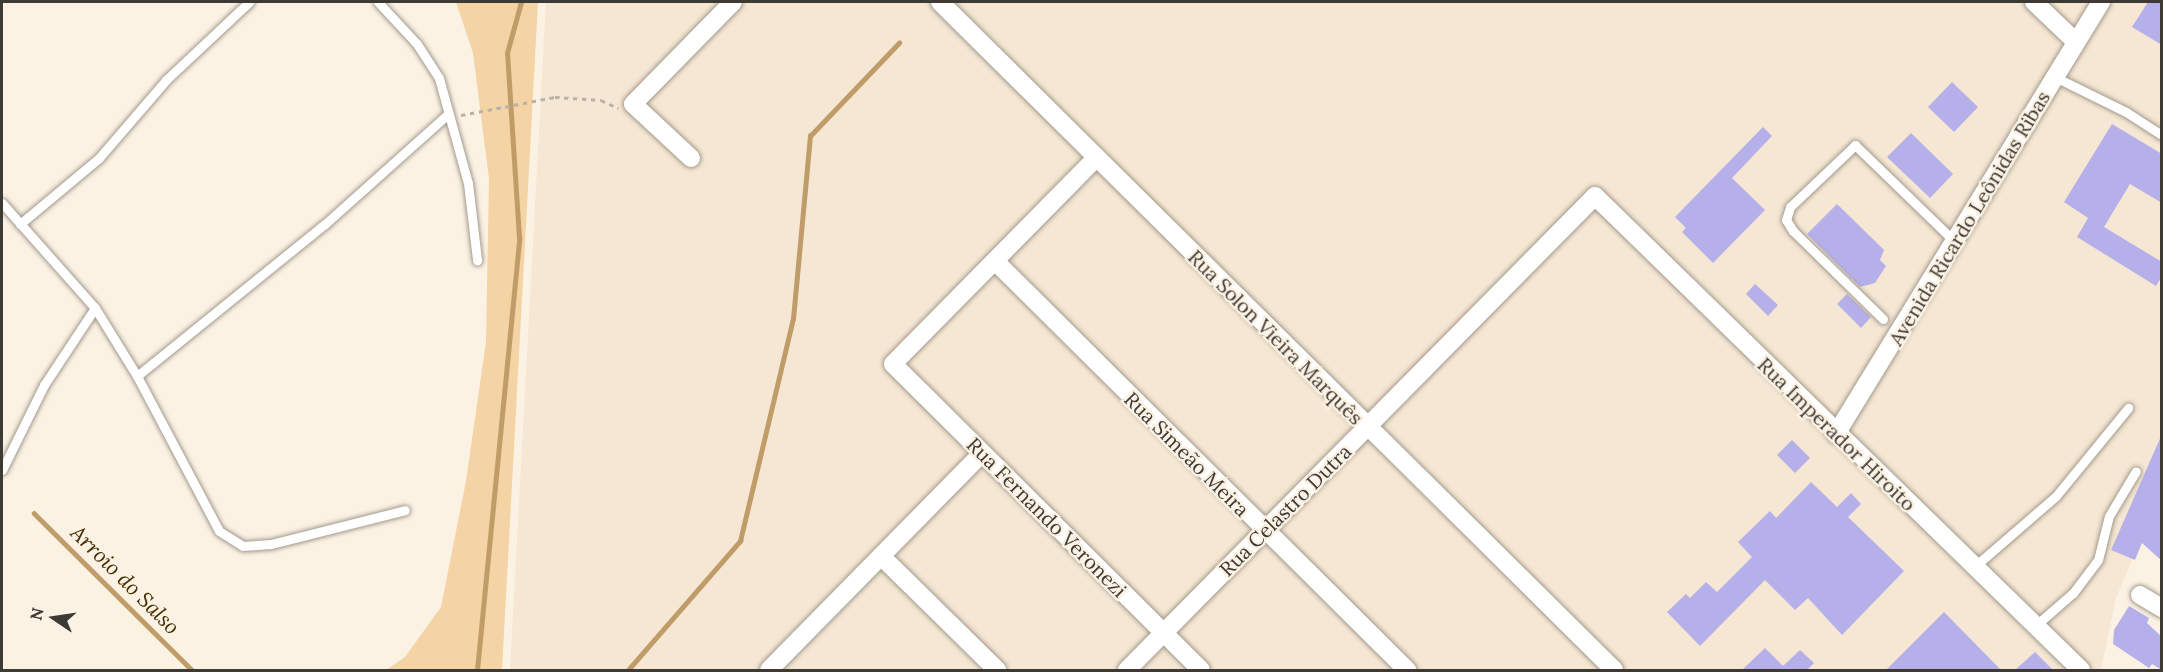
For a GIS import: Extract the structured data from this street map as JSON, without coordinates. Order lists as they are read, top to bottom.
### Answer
{
  "streets": {
    "street": [
      "Avenida Ricardo Leônidas Ribas",
      "Rua Solon Vieira Marquês",
      "Rua Imperador Hiroito",
      "Rua Simeão Meira",
      "Rua Celastro Dutra",
      "Rua Fernando Veronezi"
    ]
  },
  "crossings": [
    ["Avenida Ricardo Leônidas Ribas", "Rua Imperador Hiroito"],
    ["Rua Solon Vieira Marquês", "Rua Celastro Dutra"],
    ["Rua Imperador Hiroito", "Rua Celastro Dutra"],
    ["Rua Simeão Meira", "Rua Celastro Dutra"],
    ["Rua Simeão Meira", "Rua Fernando Veronezi"],
    ["Rua Celastro Dutra", "Rua Fernando Veronezi"]
  ],
  "water": ["Arroio do Salso"],
  "north": "left"
}
